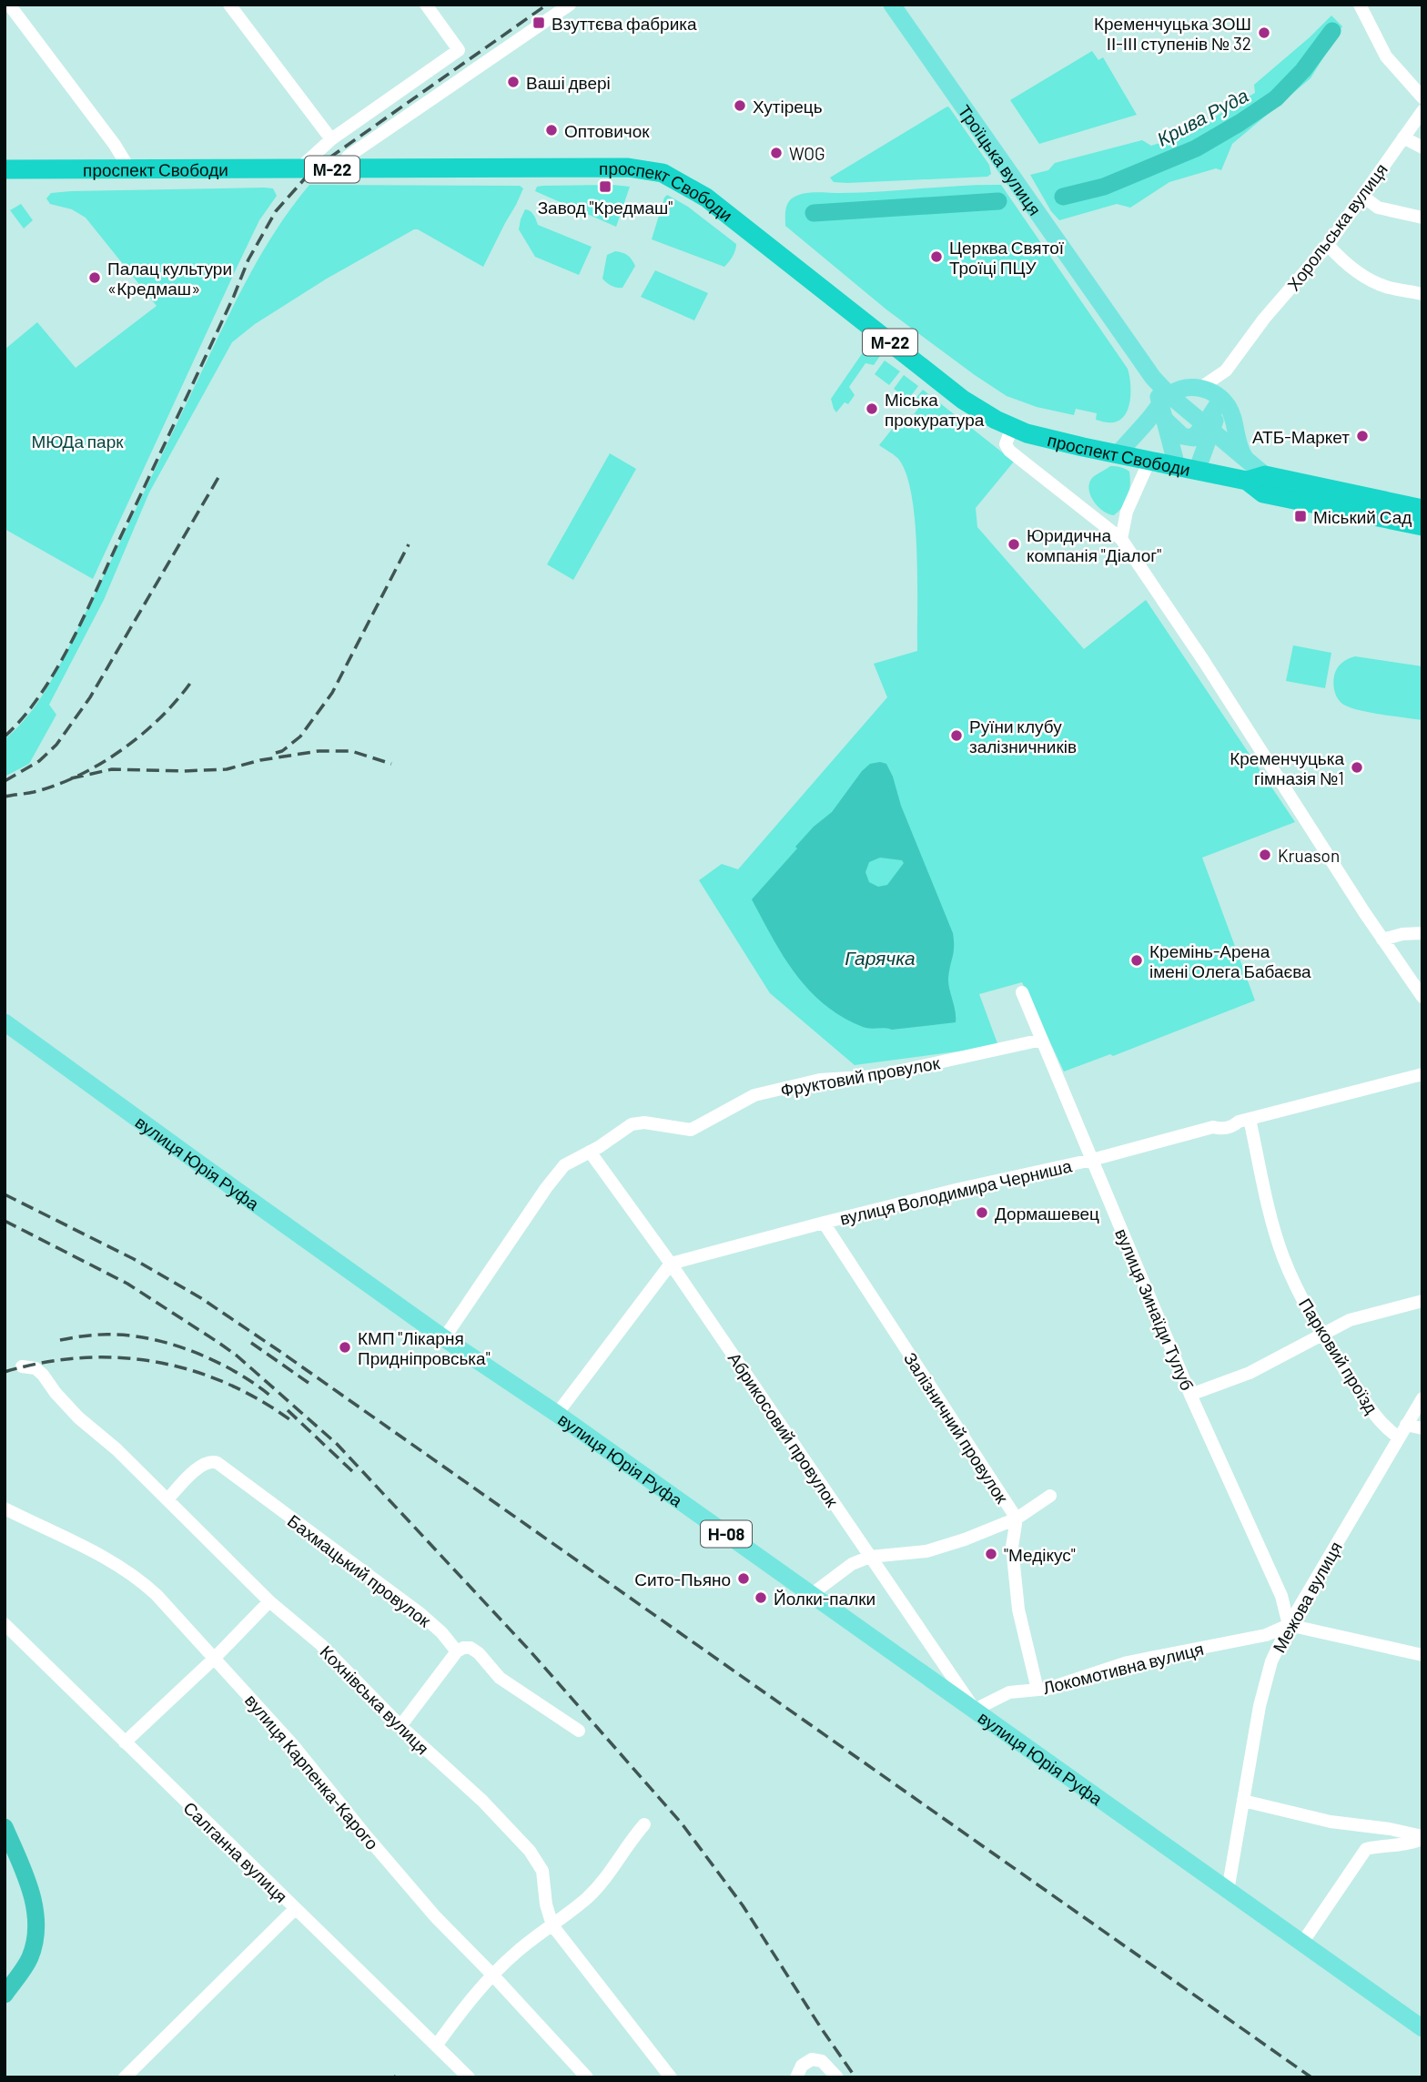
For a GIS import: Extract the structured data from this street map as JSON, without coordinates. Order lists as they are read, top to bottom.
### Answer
{
  "streets": {
    "highway": ["проспект Свободи", "М-22"],
    "main road": ["Троїцька вулиця", "вулиця Юрія Руфа", "Н-08"],
    "street": [
      "Хорольська вулиця",
      "Фруктовий провулок",
      "вулиця Володимира Черниша",
      "вулиця Зинаїди Тулуб",
      "Парковий проїзд",
      "Залізничний провулок",
      "Абрикосовий провулок",
      "Бахмацький провулок",
      "Межова вулиця",
      "Локомотивна вулиця",
      "Кохнівська вулиця",
      "вулиця Карпенка-Карого",
      "Салганна вулиця"
    ]
  },
  "crossings": [
    ["Фруктовий провулок", "вулиця Юрія Руфа"],
    ["Фруктовий провулок", "вулиця Зинаїди Тулуб"],
    ["Фруктовий провулок", "Абрикосовий провулок"],
    ["вулиця Юрія Руфа", "Абрикосовий провулок"],
    ["вулиця Юрія Руфа", "Н-08"],
    ["вулиця Юрія Руфа", "Межова вулиця"],
    ["вулиця Юрія Руфа", "Локомотивна вулиця"],
    ["вулиця Володимира Черниша", "вулиця Зинаїди Тулуб"],
    ["вулиця Володимира Черниша", "Парковий проїзд"],
    ["вулиця Володимира Черниша", "Залізничний провулок"],
    ["вулиця Володимира Черниша", "Абрикосовий провулок"],
    ["вулиця Зинаїди Тулуб", "Межова вулиця"],
    ["вулиця Зинаїди Тулуб", "Локомотивна вулиця"],
    ["Парковий проїзд", "Межова вулиця"],
    ["Залізничний провулок", "Локомотивна вулиця"],
    ["Абрикосовий провулок", "Локомотивна вулиця"],
    ["Бахмацький провулок", "Кохнівська вулиця"],
    ["Межова вулиця", "Локомотивна вулиця"]
  ],
  "water": ["Крива Руда", "Гарячка"],
  "parks": ["МЮДа парк"],
  "places": {
    "transit": ["Взуттєва фабрика", "Завод \"Кредмаш\"", "Міський Сад"],
    "other": [
      "Кременчуцька ЗОШ ІІ-ІІІ ступенів № 32",
      "Ваші двері",
      "Хутірець",
      "Оптовичок",
      "WOG",
      "Церква Святої Троїці ПЦУ",
      "Палац культури «Кредмаш»",
      "Міська прокуратура",
      "АТБ-Маркет",
      "Юридична компанія \"Діалог\"",
      "Руїни клубу залізничників",
      "Кременчуцька гімназія №1",
      "Kruason",
      "Кремінь-Арена імені Олега Бабаєва",
      "Дормашевец",
      "КМП \"Лікарня Придніпровська\"",
      "\"Медікус\"",
      "Сито-Пьяно",
      "Йолки-палки"
    ]
  }
}
